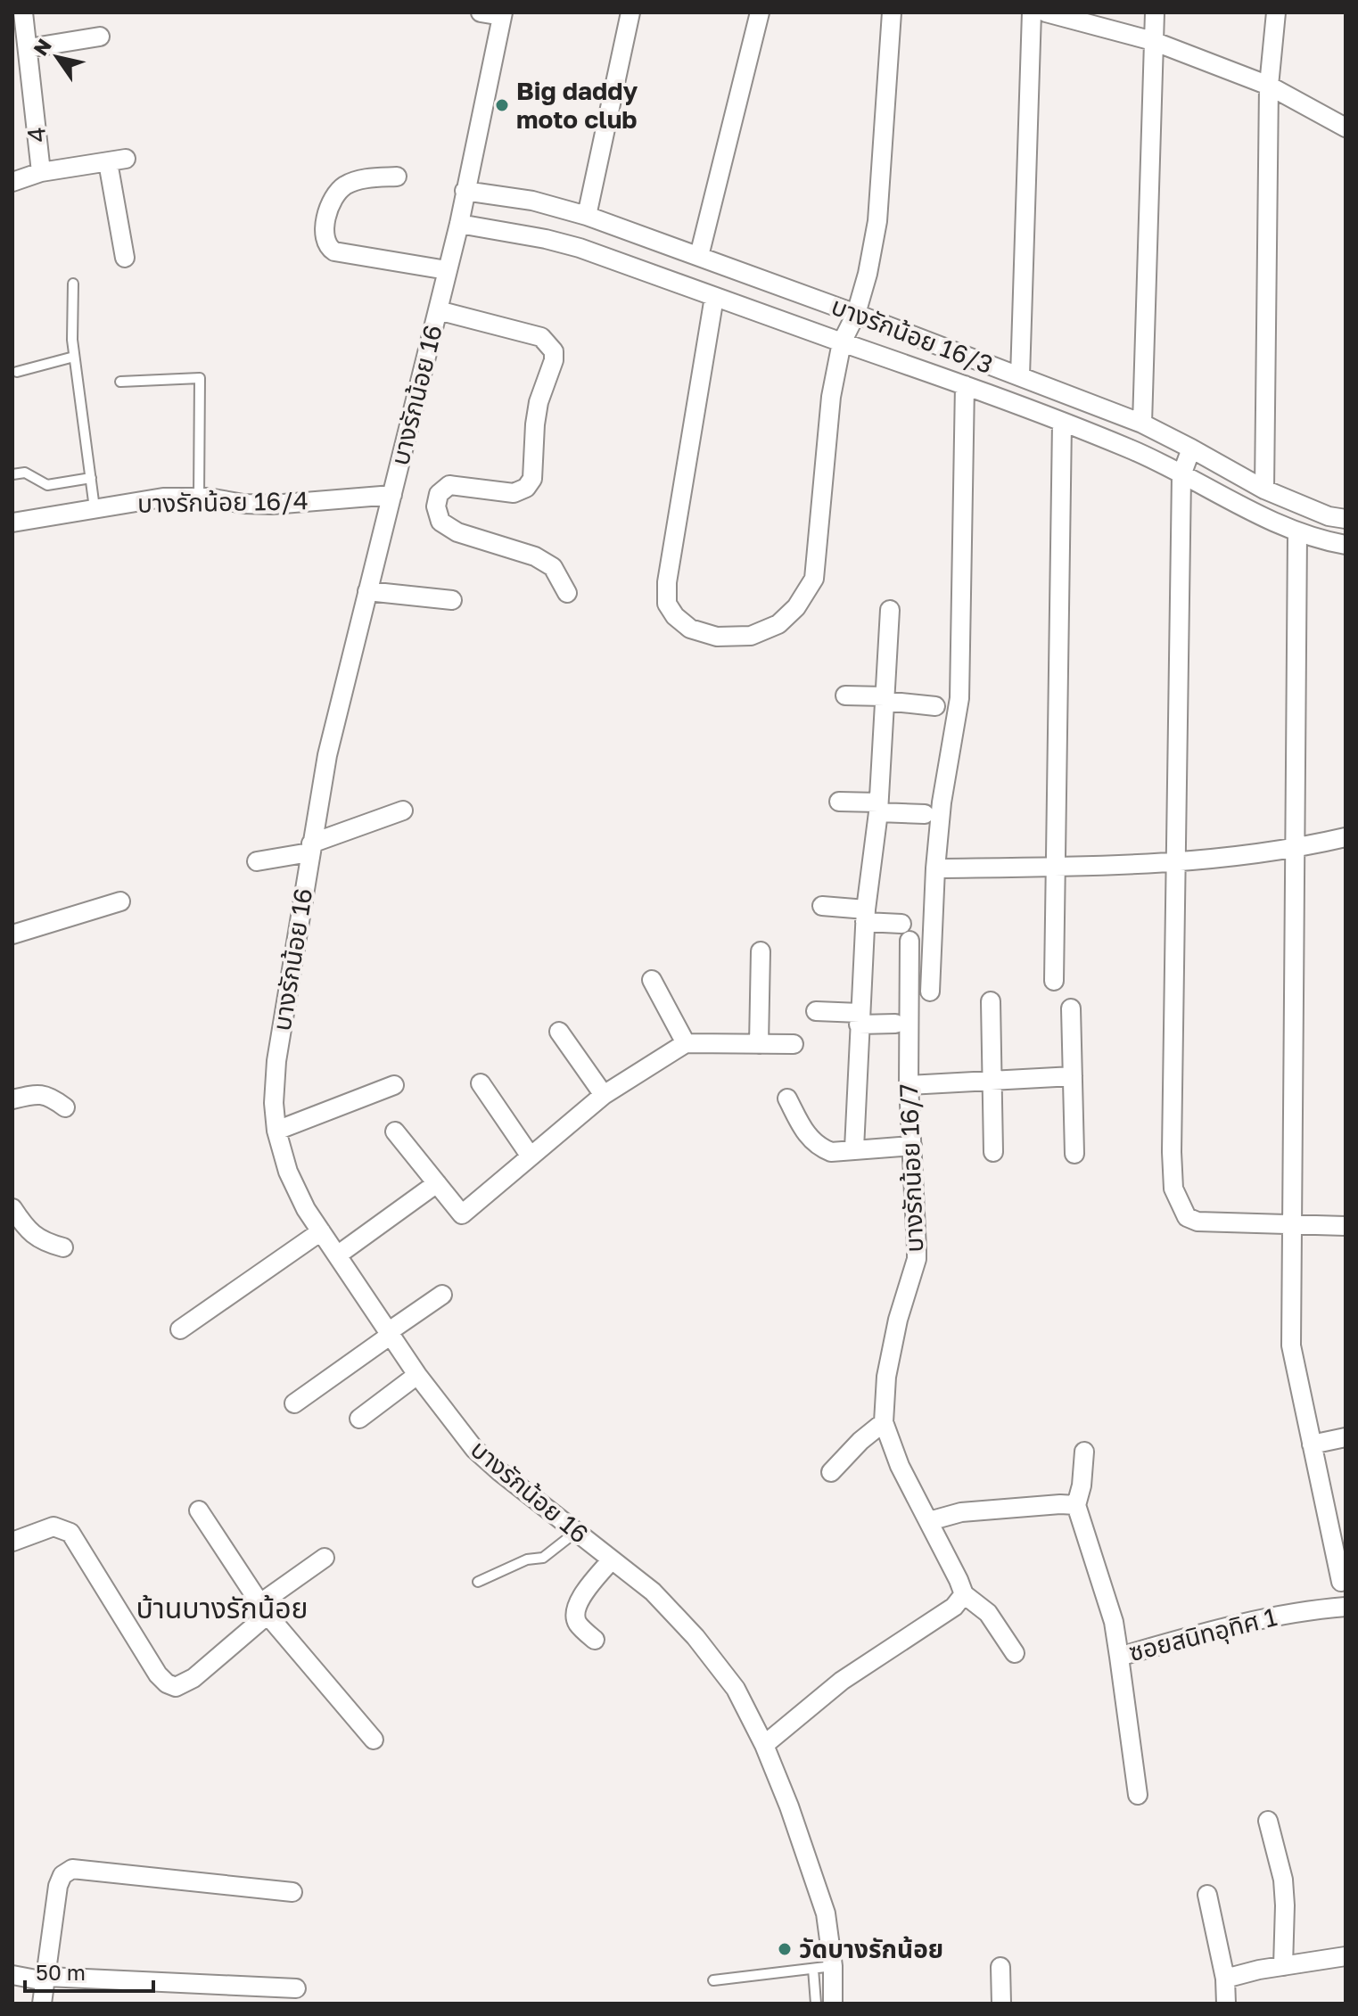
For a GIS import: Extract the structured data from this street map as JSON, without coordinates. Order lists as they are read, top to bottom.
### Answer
{
  "streets": {
    "street": [
      "4",
      "บางรักน้อย 16/3",
      "บางรักน้อย 16",
      "บางรักน้อย 16/4",
      "บางรักน้อย 16/7",
      "ซอยสนิทอุทิศ 1"
    ]
  },
  "crossings": [
    ["บางรักน้อย 16/3", "บางรักน้อย 16"],
    ["บางรักน้อย 16", "บางรักน้อย 16/4"]
  ],
  "districts": ["บ้านบางรักน้อย"],
  "places": ["Big daddy moto club", "วัดบางรักน้อย"],
  "scale_bar": "50 m",
  "north": "top left"
}
